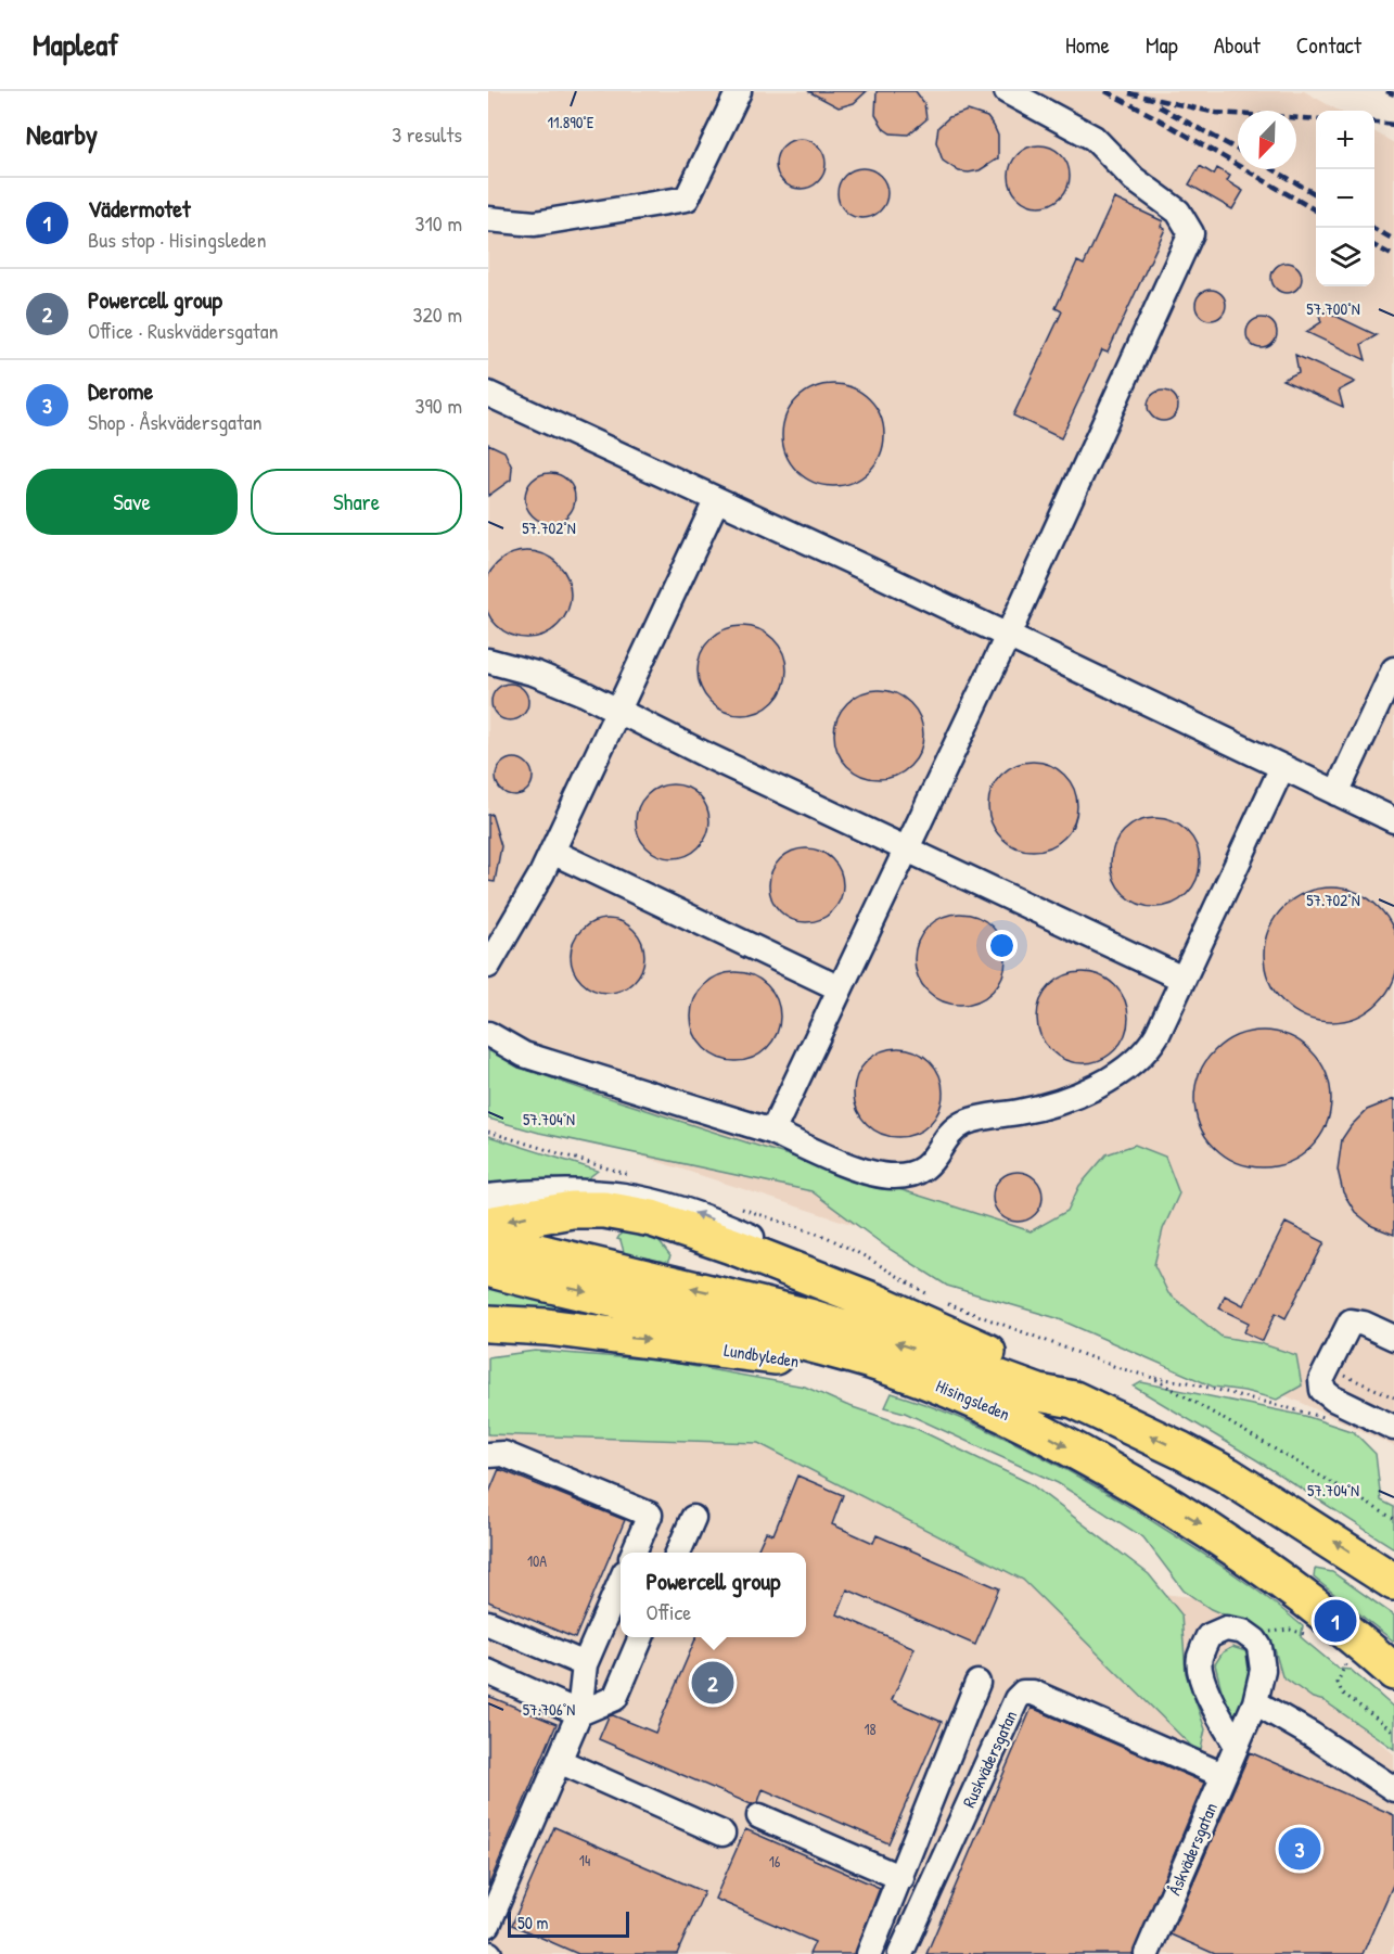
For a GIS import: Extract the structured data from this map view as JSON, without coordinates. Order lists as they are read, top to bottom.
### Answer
{
  "streets": {
    "highway": ["Lundbyleden", "Hisingsleden"],
    "street": ["Ruskvädersgatan", "Åskvädersgatan"]
  },
  "crossings": [
    ["Lundbyleden", "Hisingsleden"],
    ["Ruskvädersgatan", "Åskvädersgatan"]
  ],
  "house_numbers": [
    "10A",
    "18",
    "14",
    "16"
  ],
  "scale_bar": "50 m",
  "north": "bottom left",
  "page": {
    "header": "Mapleaf",
    "nav": [
      "Home",
      "Map",
      "About",
      "Contact"
    ],
    "heading": ["Nearby", "3 results"],
    "map_buttons": ["+", "−"],
    "list": [
      {
        "mark": "1",
        "name": "Vädermotet",
        "note": "Bus stop · Hisingsleden",
        "value": "310 m"
      },
      {
        "mark": "2",
        "name": "Powercell group",
        "note": "Office · Ruskvädersgatan",
        "value": "320 m"
      },
      {
        "mark": "3",
        "name": "Derome",
        "note": "Shop · Åskvädersgatan",
        "value": "390 m"
      }
    ],
    "buttons": ["Save", "Share"],
    "popup": ["Powercell group", "Office"],
    "pins": ["1", "2", "3"],
    "scale": "50 m"
  },
  "coordinates": [
    "11.890°E",
    "57.700°N",
    "57.702°N",
    "57.704°N",
    "57.706°N"
  ]
}
